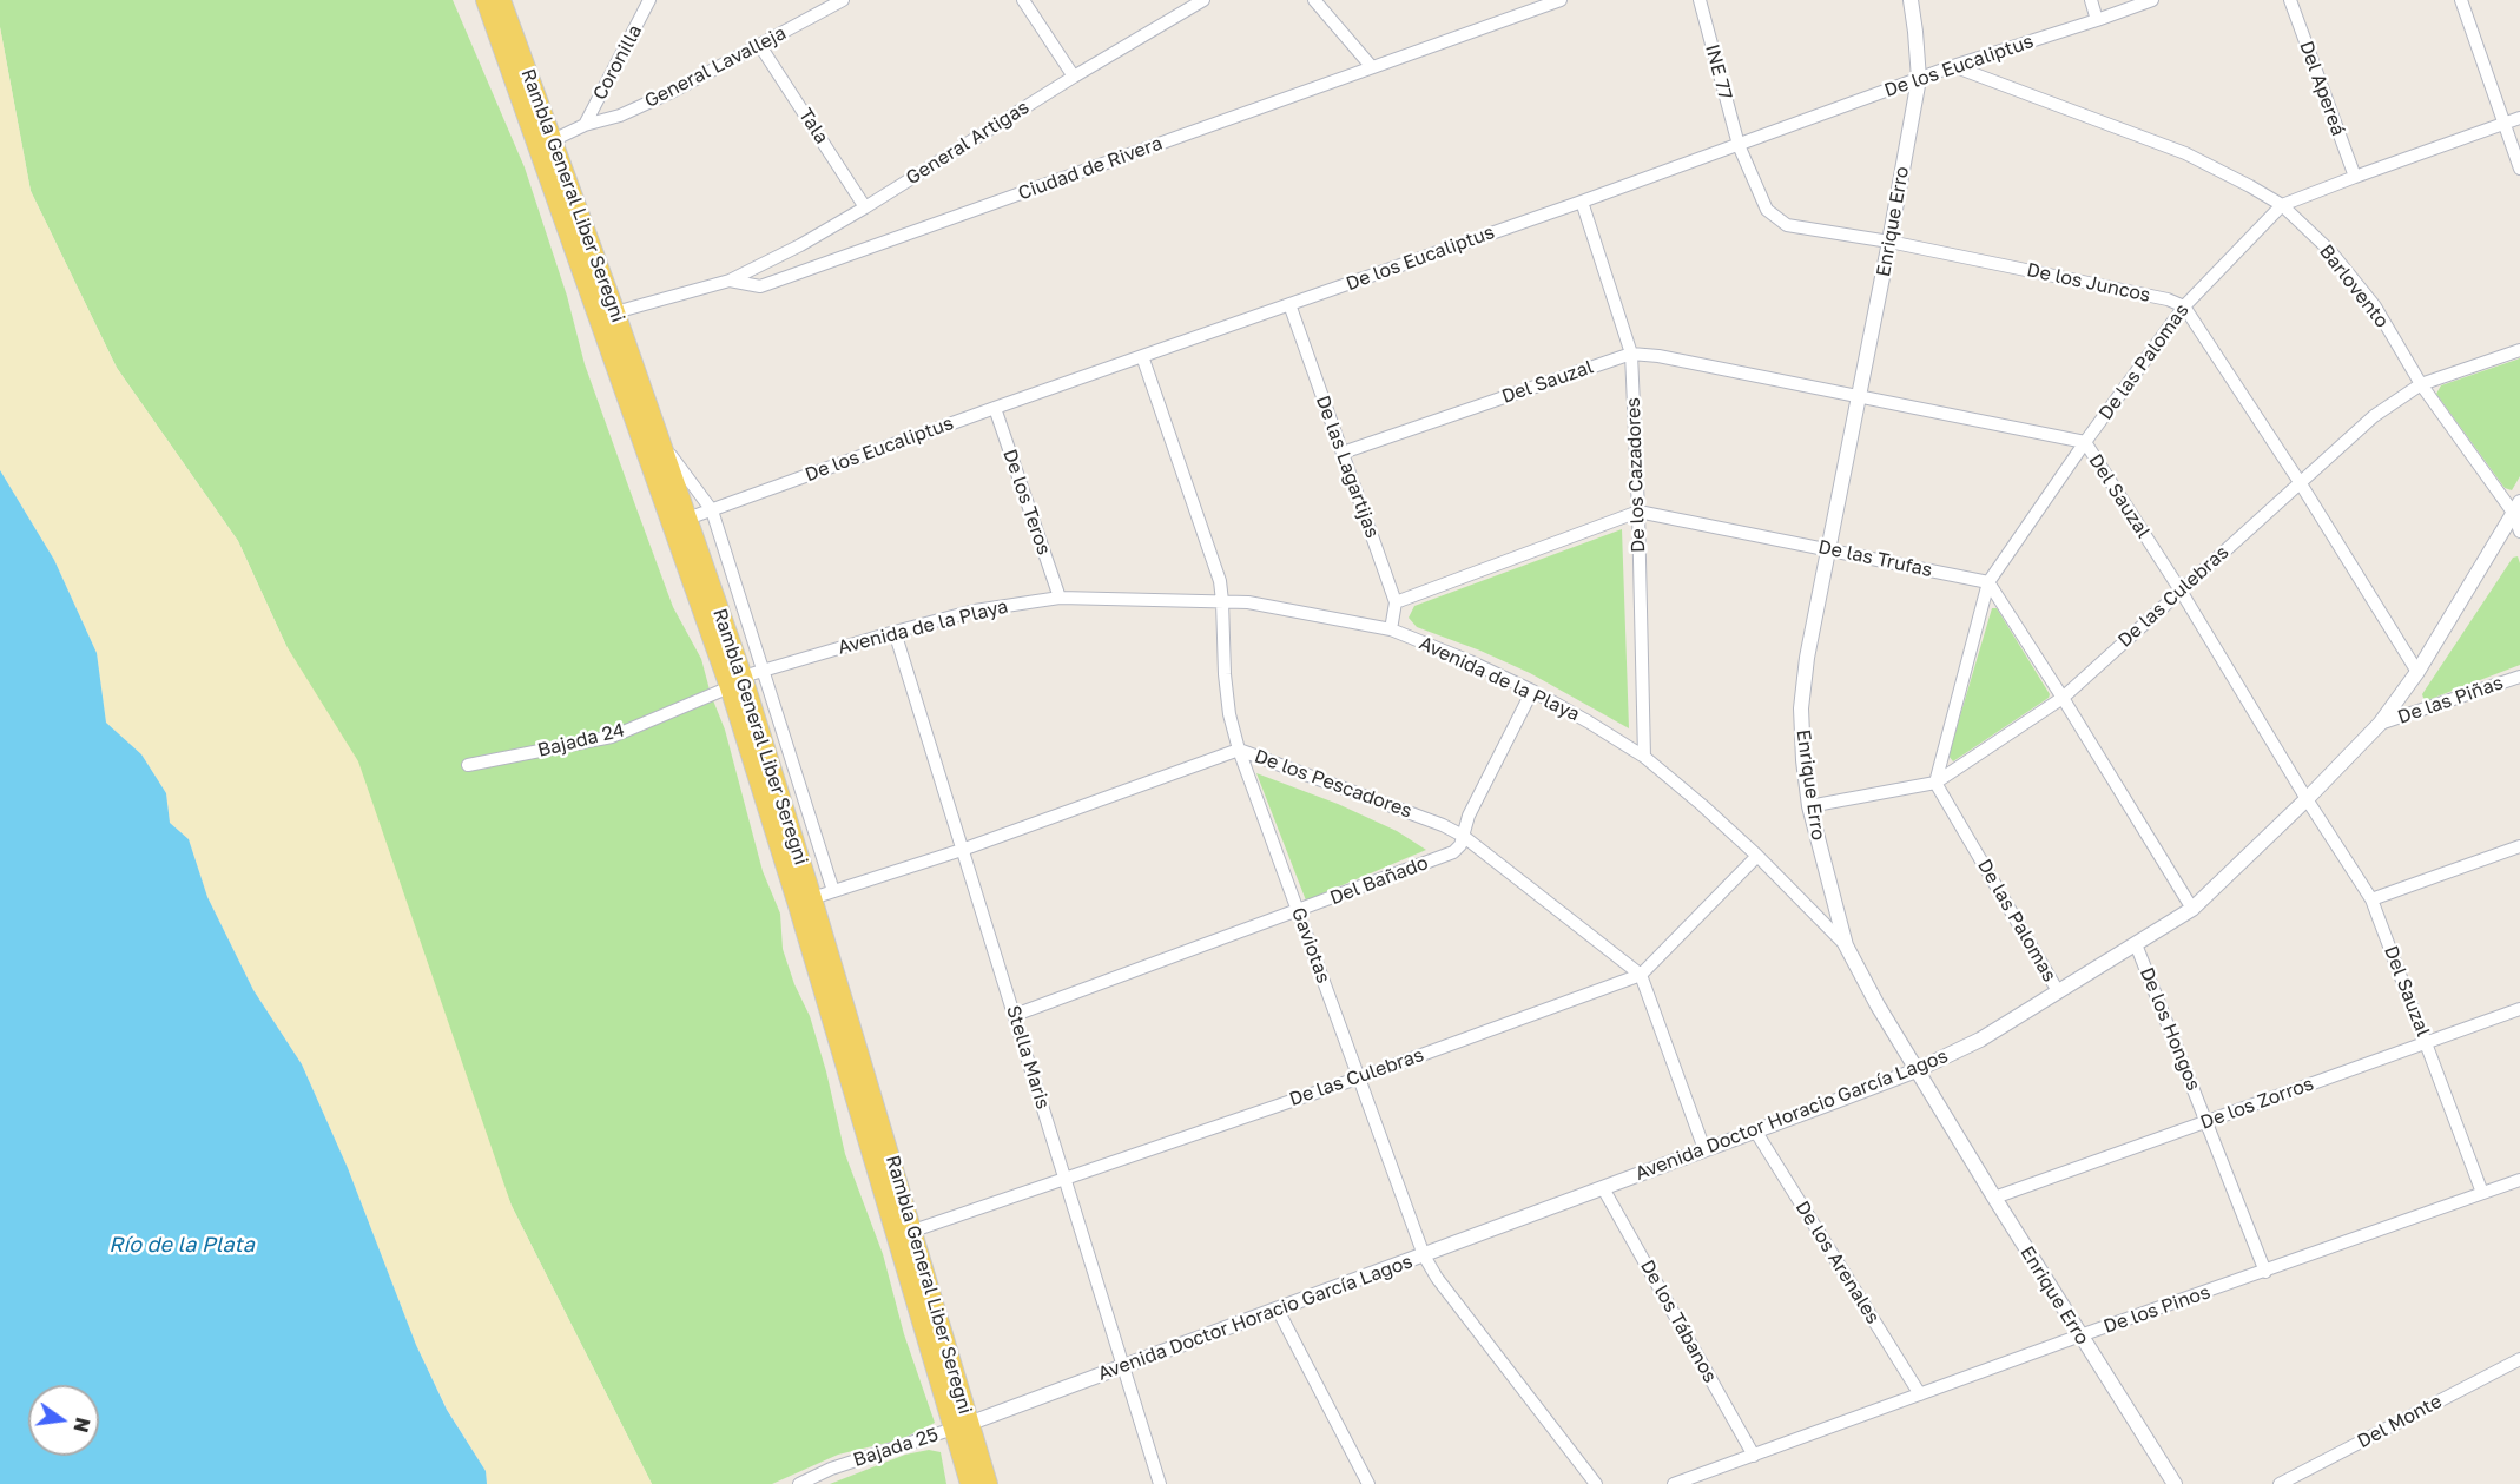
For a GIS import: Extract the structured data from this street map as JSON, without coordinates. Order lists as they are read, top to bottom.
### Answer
{
  "streets": {
    "main road": ["Rambla General Liber Seregni"],
    "street": [
      "Coronilla",
      "De los Eucaliptus",
      "General Lavalleja",
      "INE 77",
      "Del Apereá",
      "Tala",
      "General Artigas",
      "Ciudad de Rivera",
      "Enrique Erro",
      "De los Juncos",
      "Barlovento",
      "De las Palomas",
      "Del Sauzal",
      "De las Lagartijas",
      "De los Cazadores",
      "De los Teros",
      "De las Trufas",
      "De las Culebras",
      "Avenida de la Playa",
      "De las Piñas",
      "Bajada 24",
      "De los Pescadores",
      "Del Bañado",
      "Gaviotas",
      "De los Hongos",
      "Stella Maris",
      "De los Zorros",
      "Avenida Doctor Horacio García Lagos",
      "De los Arenales",
      "De los Pinos",
      "De los Tábanos",
      "Del Monte",
      "Bajada 25"
    ]
  },
  "crossings": [
    ["Coronilla", "General Lavalleja"],
    ["De los Eucaliptus", "INE 77"],
    ["De los Eucaliptus", "Rambla General Liber Seregni"],
    ["De los Eucaliptus", "Enrique Erro"],
    ["De los Eucaliptus", "De los Juncos"],
    ["De los Eucaliptus", "Barlovento"],
    ["De los Eucaliptus", "De las Lagartijas"],
    ["De los Eucaliptus", "De los Cazadores"],
    ["De los Eucaliptus", "De los Teros"],
    ["De los Eucaliptus", "Gaviotas"],
    ["General Lavalleja", "Tala"],
    ["General Lavalleja", "Rambla General Liber Seregni"],
    ["INE 77", "De los Juncos"],
    ["Del Apereá", "De las Palomas"],
    ["Tala", "General Artigas"],
    ["General Artigas", "Ciudad de Rivera"],
    ["Ciudad de Rivera", "Rambla General Liber Seregni"],
    ["Rambla General Liber Seregni", "De las Culebras"],
    ["Rambla General Liber Seregni", "Avenida de la Playa"],
    ["Rambla General Liber Seregni", "Bajada 24"],
    ["Rambla General Liber Seregni", "De los Pescadores"],
    ["Rambla General Liber Seregni", "Avenida Doctor Horacio García Lagos"],
    ["Rambla General Liber Seregni", "Bajada 25"],
    ["Enrique Erro", "De los Juncos"],
    ["Enrique Erro", "Del Sauzal"],
    ["Enrique Erro", "De las Trufas"],
    ["Enrique Erro", "De las Culebras"],
    ["Enrique Erro", "Avenida de la Playa"],
    ["Enrique Erro", "De los Zorros"],
    ["Enrique Erro", "Avenida Doctor Horacio García Lagos"],
    ["Enrique Erro", "De los Pinos"],
    ["De los Juncos", "De las Palomas"],
    ["Barlovento", "De las Palomas"],
    ["Barlovento", "De las Culebras"],
    ["Barlovento", "Avenida Doctor Horacio García Lagos"],
    ["De las Palomas", "Del Sauzal"],
    ["De las Palomas", "De las Trufas"],
    ["De las Palomas", "De las Culebras"],
    ["De las Palomas", "Avenida Doctor Horacio García Lagos"],
    ["Del Sauzal", "De las Lagartijas"],
    ["Del Sauzal", "De los Cazadores"],
    ["Del Sauzal", "De las Culebras"],
    ["Del Sauzal", "De los Zorros"],
    ["Del Sauzal", "Avenida Doctor Horacio García Lagos"],
    ["Del Sauzal", "De los Pinos"],
    ["De las Lagartijas", "Avenida de la Playa"],
    ["De los Cazadores", "De las Trufas"],
    ["De los Cazadores", "Avenida de la Playa"],
    ["De los Teros", "Avenida de la Playa"],
    ["De las Culebras", "Avenida de la Playa"],
    ["De las Culebras", "De los Pescadores"],
    ["De las Culebras", "Gaviotas"],
    ["De las Culebras", "Stella Maris"],
    ["Avenida de la Playa", "Bajada 24"],
    ["Avenida de la Playa", "Del Bañado"],
    ["Avenida de la Playa", "Gaviotas"],
    ["Avenida de la Playa", "Stella Maris"],
    ["De las Piñas", "Avenida Doctor Horacio García Lagos"],
    ["De los Pescadores", "Del Bañado"],
    ["De los Pescadores", "Gaviotas"],
    ["De los Pescadores", "Stella Maris"],
    ["Del Bañado", "Gaviotas"],
    ["Del Bañado", "Stella Maris"],
    ["Gaviotas", "Avenida Doctor Horacio García Lagos"],
    ["De los Hongos", "De los Zorros"],
    ["De los Hongos", "Avenida Doctor Horacio García Lagos"],
    ["De los Hongos", "De los Pinos"],
    ["Stella Maris", "Avenida Doctor Horacio García Lagos"],
    ["Avenida Doctor Horacio García Lagos", "De los Arenales"],
    ["Avenida Doctor Horacio García Lagos", "De los Tábanos"],
    ["Avenida Doctor Horacio García Lagos", "Bajada 25"],
    ["De los Arenales", "De los Pinos"],
    ["De los Pinos", "De los Tábanos"]
  ],
  "water": ["Río de la Plata"],
  "north": "right"
}
